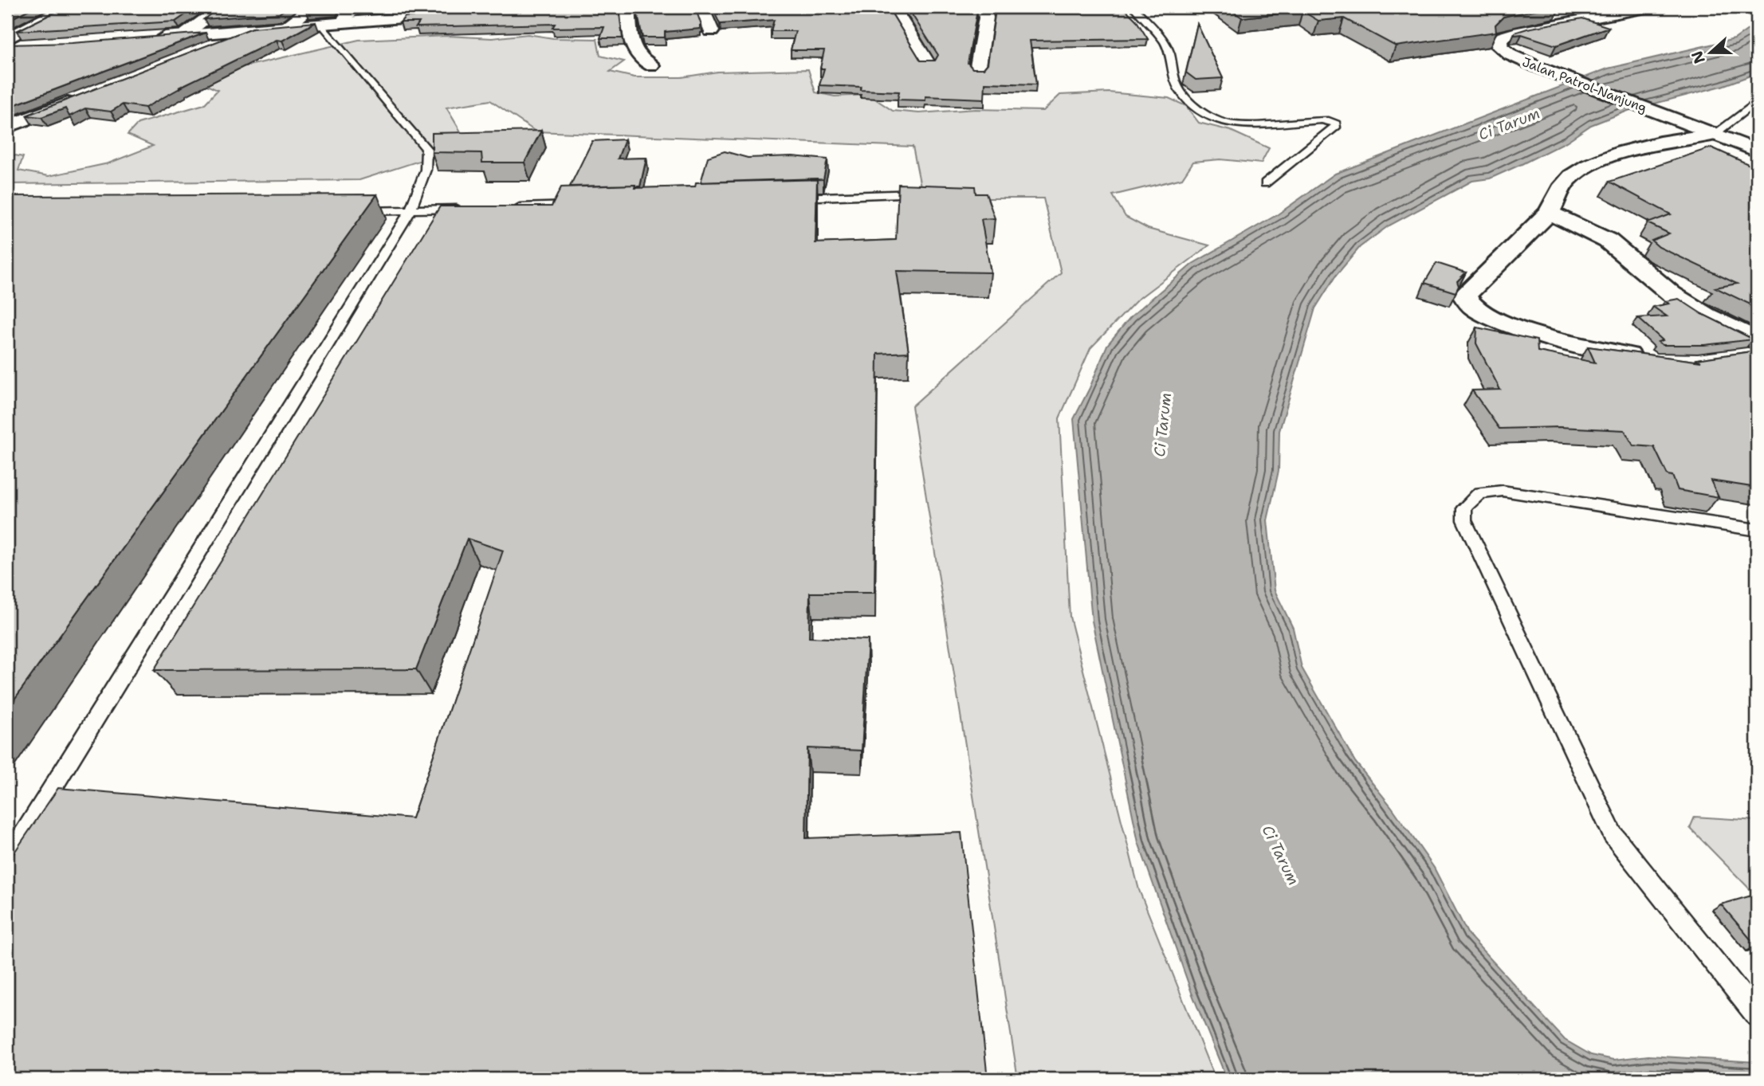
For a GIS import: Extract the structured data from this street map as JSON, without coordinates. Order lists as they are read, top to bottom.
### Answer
{
  "streets": {
    "street": ["Jalan Patrol-Nanjung"]
  },
  "water": ["Ci Tarum"],
  "north": "left"
}
